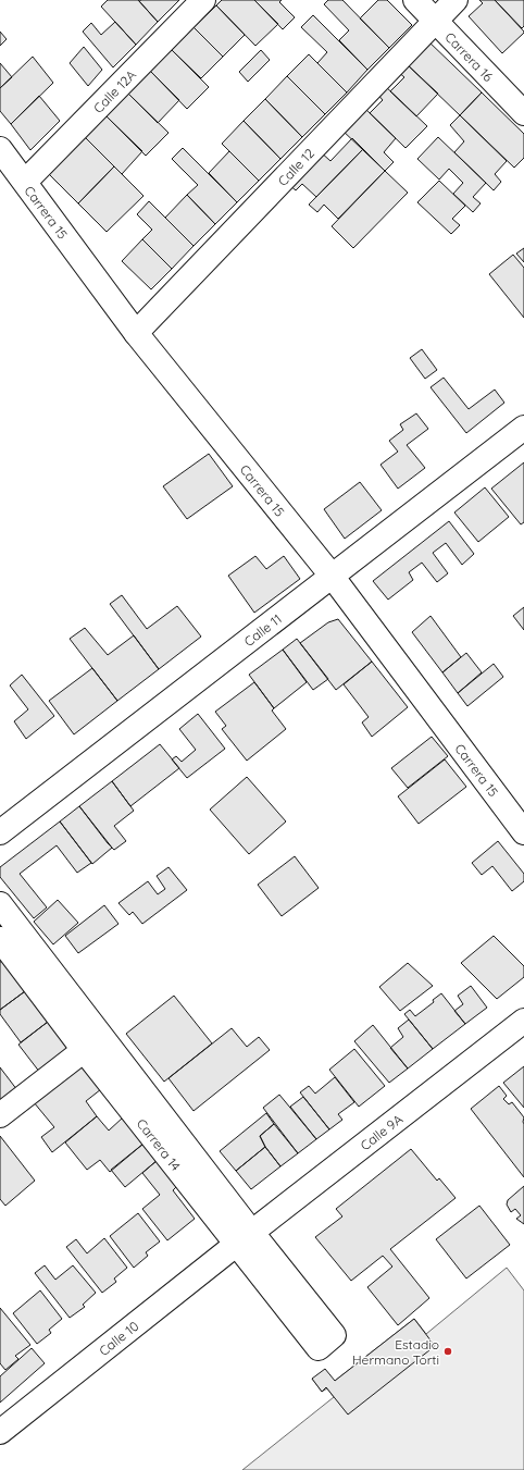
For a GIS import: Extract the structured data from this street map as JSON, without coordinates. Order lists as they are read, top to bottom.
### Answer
{
  "streets": {
    "street": [
      "Carrera 16",
      "Calle 12A",
      "Calle 12",
      "Carrera 15",
      "Calle 11",
      "Calle 9A",
      "Carrera 14",
      "Calle 10"
    ]
  },
  "crossings": [
    ["Carrera 16", "Calle 12"],
    ["Calle 12A", "Carrera 15"],
    ["Calle 12", "Carrera 15"],
    ["Carrera 15", "Calle 11"],
    ["Calle 9A", "Carrera 14"],
    ["Calle 9A", "Calle 10"],
    ["Carrera 14", "Calle 10"]
  ],
  "places": ["Estadio Hermano Torti"]
}
